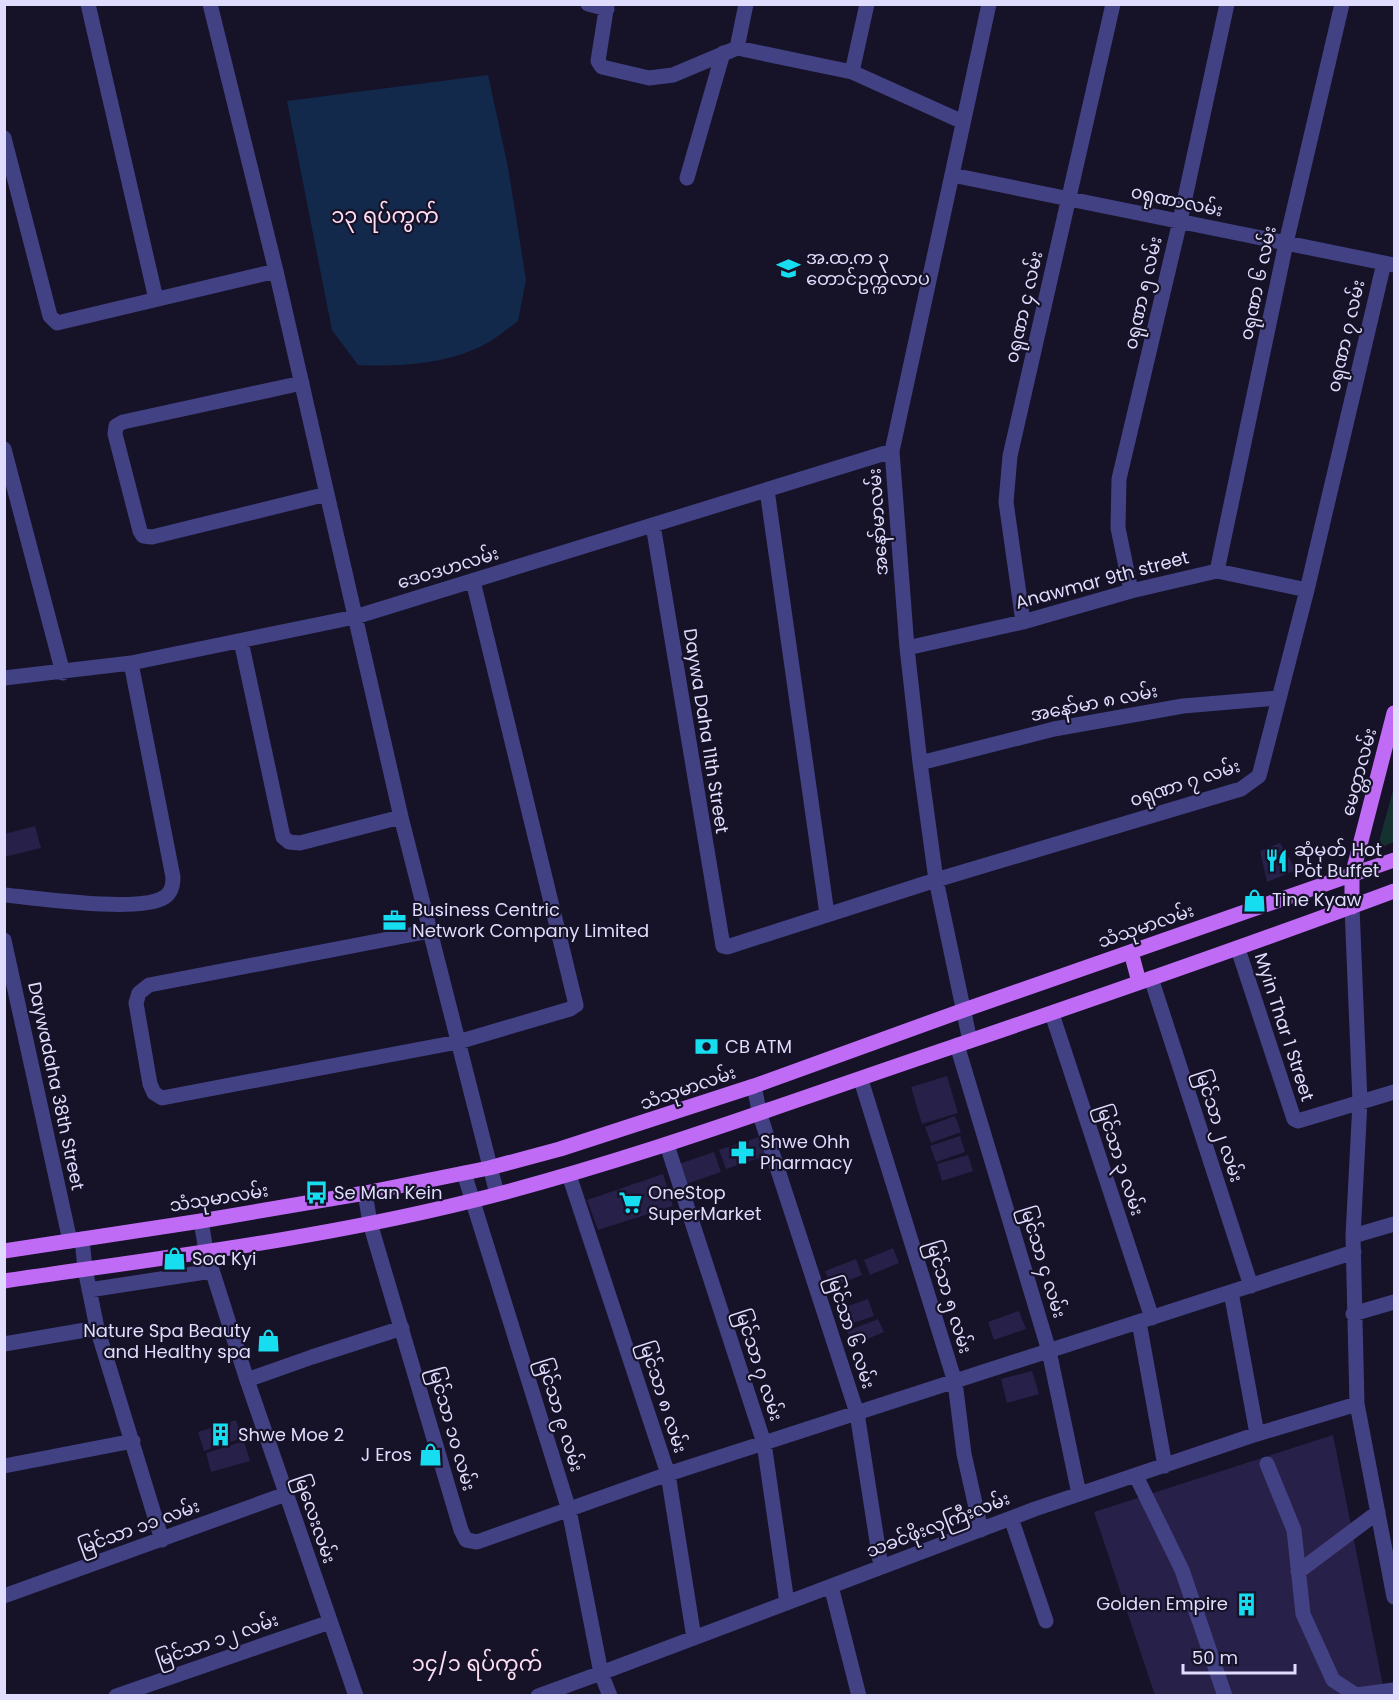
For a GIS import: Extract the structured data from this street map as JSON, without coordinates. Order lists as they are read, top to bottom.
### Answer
{
  "streets": {
    "main road": ["မေတ္တာလမ်း", "သံသုမာလမ်း"],
    "street": [
      "၀ရုဏာလမ်း",
      "၀ရုဏာ ၆ လမ်း",
      "၀ရုဏာ ၅ လမ်း",
      "၀ရုဏာ ၄ လမ်း",
      "၀ရုဏာ ၇ လမ်း",
      "အနော်မာလမ်း",
      "ဒေဝဒဟလမ်း",
      "Anawmar 9th street",
      "အနော်မာ ၈ လမ်း",
      "Daywa Daha 11th Street",
      "Myin Thar 1 Street",
      "Daywadaha 38th Street",
      "မြင်သာ ၂ လမ်း",
      "မြင်သာ ၃ လမ်း",
      "မြင်သာ ၄ လမ်း",
      "မြင်သာ ၅ လမ်း",
      "မြင်သာ ၆ လမ်း",
      "မြင်သာ ၇ လမ်း",
      "မြင်သာ ၈ လမ်း",
      "မြင်သာ ၉ လမ်း",
      "မြင်သာ ၁၀ လမ်း",
      "မြလေးလမ်း",
      "သခင်ဖိုးလှကြီးလမ်း",
      "မြင်သာ ၁၁ လမ်း",
      "မြင်သာ ၁၂ လမ်း"
    ]
  },
  "crossings": [
    ["၀ရုဏာလမ်း", "၀ရုဏာ ၆ လမ်း"],
    ["၀ရုဏာလမ်း", "၀ရုဏာ ၅ လမ်း"],
    ["၀ရုဏာလမ်း", "၀ရုဏာ ၄ လမ်း"],
    ["၀ရုဏာလမ်း", "၀ရုဏာ ၇ လမ်း"],
    ["၀ရုဏာလမ်း", "အနော်မာလမ်း"],
    ["၀ရုဏာ ၆ လမ်း", "Anawmar 9th street"],
    ["၀ရုဏာ ၅ လမ်း", "Anawmar 9th street"],
    ["၀ရုဏာ ၄ လမ်း", "Anawmar 9th street"],
    ["၀ရုဏာ ၇ လမ်း", "အနော်မာလမ်း"],
    ["၀ရုဏာ ၇ လမ်း", "Anawmar 9th street"],
    ["၀ရုဏာ ၇ လမ်း", "အနော်မာ ၈ လမ်း"],
    ["၀ရုဏာ ၇ လမ်း", "Daywa Daha 11th Street"],
    ["အနော်မာလမ်း", "ဒေဝဒဟလမ်း"],
    ["အနော်မာလမ်း", "Anawmar 9th street"],
    ["အနော်မာလမ်း", "အနော်မာ ၈ လမ်း"],
    ["အနော်မာလမ်း", "သံသုမာလမ်း"],
    ["အနော်မာလမ်း", "မြင်သာ ၄ လမ်း"],
    ["ဒေဝဒဟလမ်း", "Daywa Daha 11th Street"],
    ["မေတ္တာလမ်း", "သံသုမာလမ်း"],
    ["သံသုမာလမ်း", "Daywadaha 38th Street"],
    ["သံသုမာလမ်း", "မြင်သာ ၆ လမ်း"],
    ["သံသုမာလမ်း", "မြင်သာ ၉ လမ်း"],
    ["သံသုမာလမ်း", "မြင်သာ ၁၀ လမ်း"],
    ["သံသုမာလမ်း", "မြလေးလမ်း"],
    ["Daywadaha 38th Street", "မြင်သာ ၁၁ လမ်း"],
    ["မြင်သာ ၃ လမ်း", "သခင်ဖိုးလှကြီးလမ်း"],
    ["မြင်သာ ၄ လမ်း", "သခင်ဖိုးလှကြီးလမ်း"],
    ["မြင်သာ ၅ လမ်း", "သခင်ဖိုးလှကြီးလမ်း"],
    ["မြင်သာ ၆ လမ်း", "သခင်ဖိုးလှကြီးလမ်း"],
    ["မြင်သာ ၇ လမ်း", "သခင်ဖိုးလှကြီးလမ်း"],
    ["မြင်သာ ၈ လမ်း", "သခင်ဖိုးလှကြီးလမ်း"],
    ["မြင်သာ ၉ လမ်း", "မြင်သာ ၁၀ လမ်း"],
    ["မြင်သာ ၉ လမ်း", "သခင်ဖိုးလှကြီးလမ်း"],
    ["မြလေးလမ်း", "မြင်သာ ၁၁ လမ်း"],
    ["မြလေးလမ်း", "မြင်သာ ၁၂ လမ်း"]
  ],
  "districts": ["၁၃ ရပ်ကွက်", "၁၄/၁ ရပ်ကွက်"],
  "places": {
    "school or university": ["အ.ထ.က ၃ တောင်ဥက္ကလာပ"],
    "restaurant": ["ဆုံမှတ် Hot Pot Buffet"],
    "shop": [
      "Tine Kyaw",
      "Soa Kyi",
      "Nature Spa Beauty and Healthy spa",
      "J Eros"
    ],
    "office": ["Business Centric Network Company Limited"],
    "bank": ["CB ATM"],
    "pharmacy": ["Shwe Ohh Pharmacy"],
    "bus stop": ["Se Man Kein"],
    "supermarket": ["OneStop SuperMarket"],
    "building": ["Shwe Moe 2", "Golden Empire"]
  },
  "scale_bar": "50 m"
}
